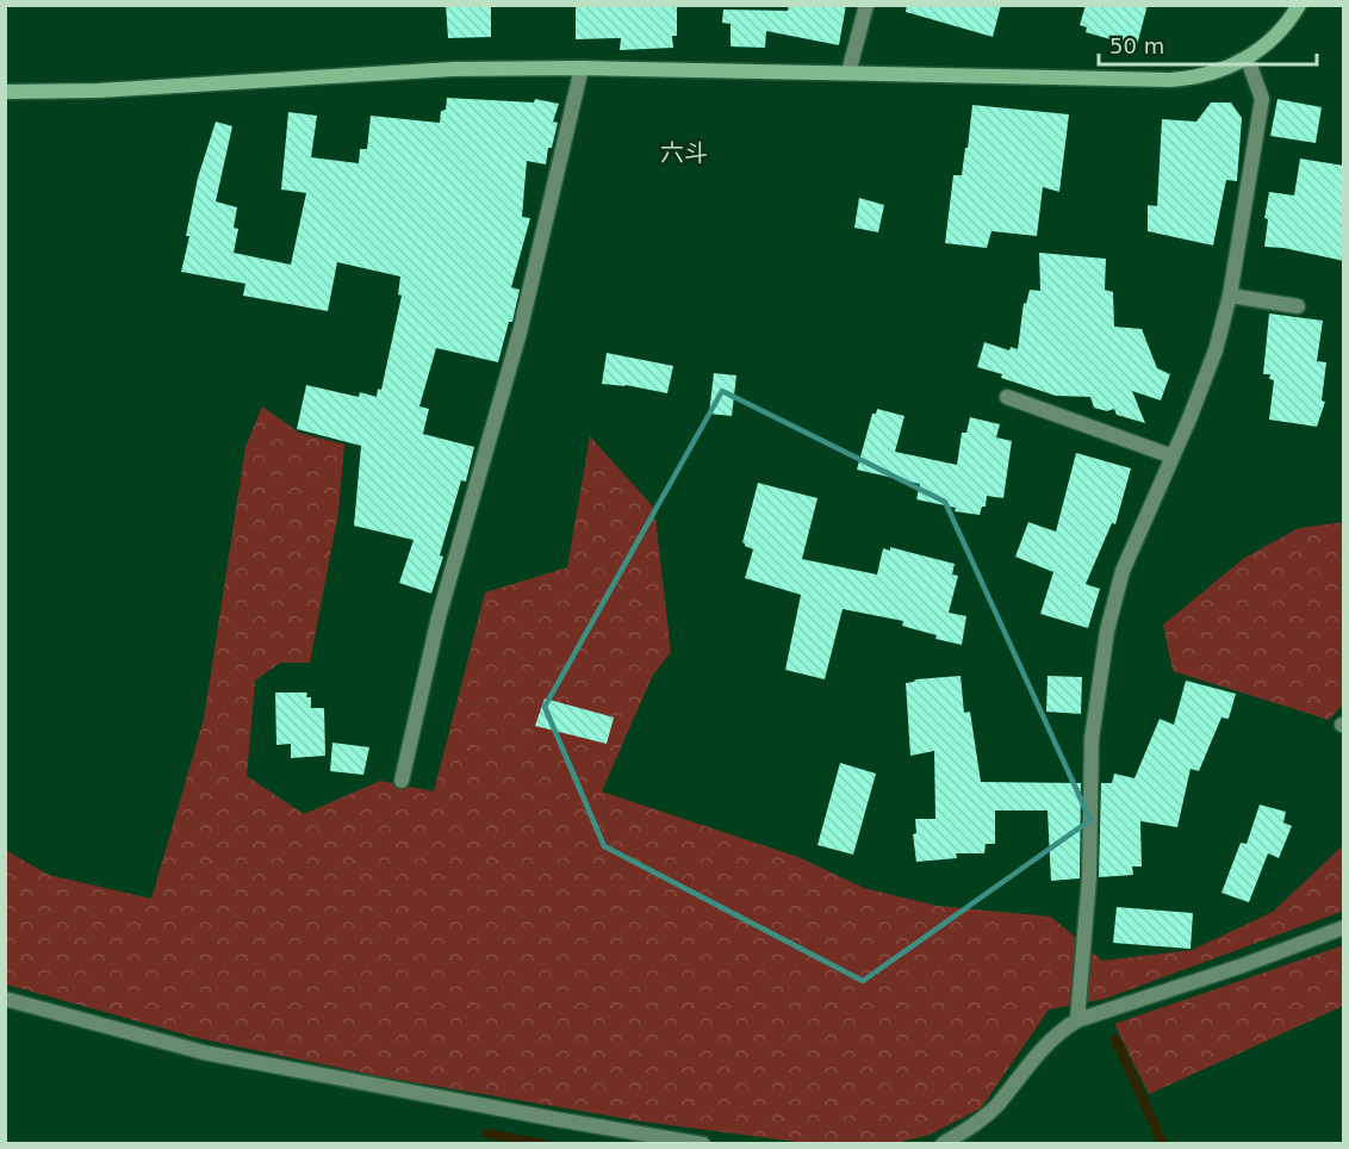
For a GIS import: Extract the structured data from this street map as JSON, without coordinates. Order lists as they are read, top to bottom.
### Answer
{
  "districts": ["六斗"],
  "scale_bar": "50 m"
}
